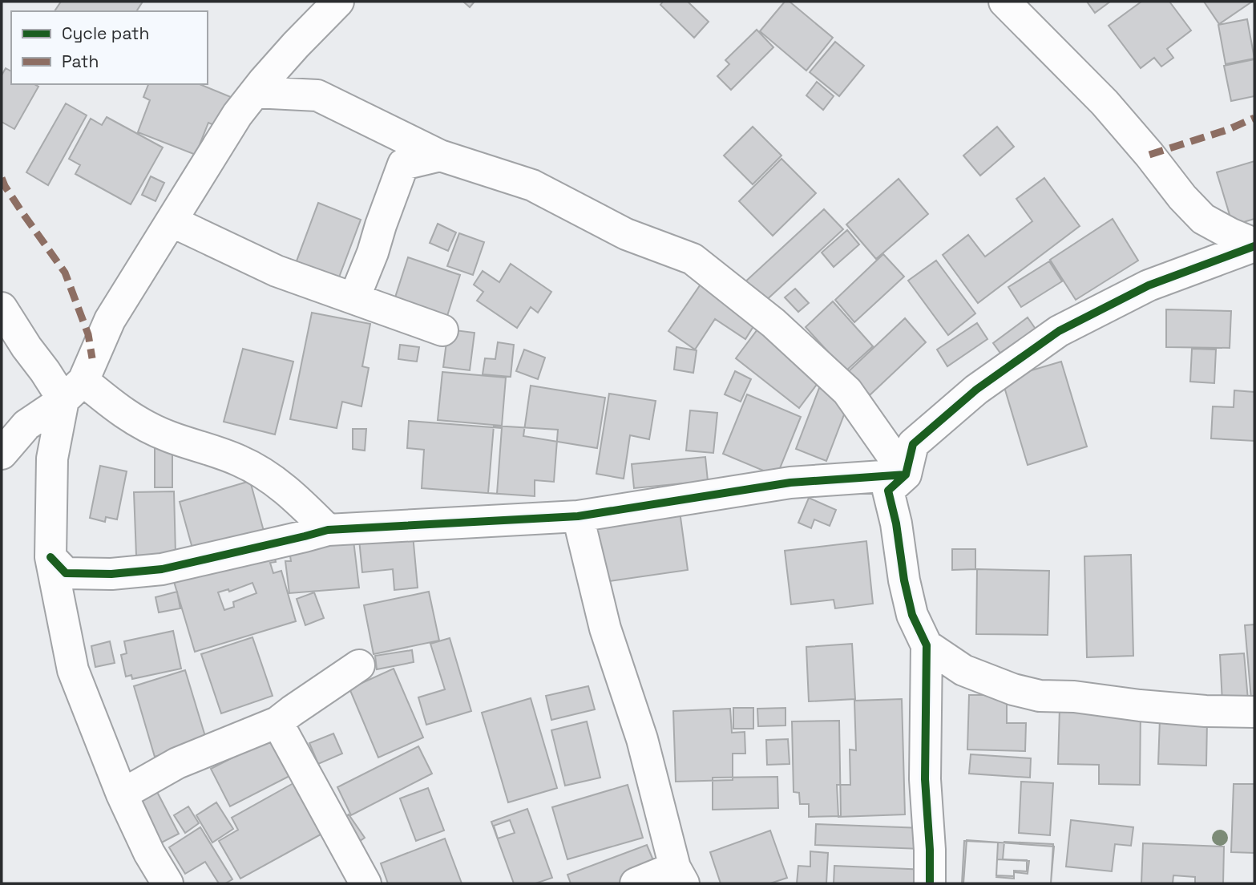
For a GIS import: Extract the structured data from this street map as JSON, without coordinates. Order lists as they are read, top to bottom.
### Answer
{
  "legend": ["Cycle path", "Path"]
}
